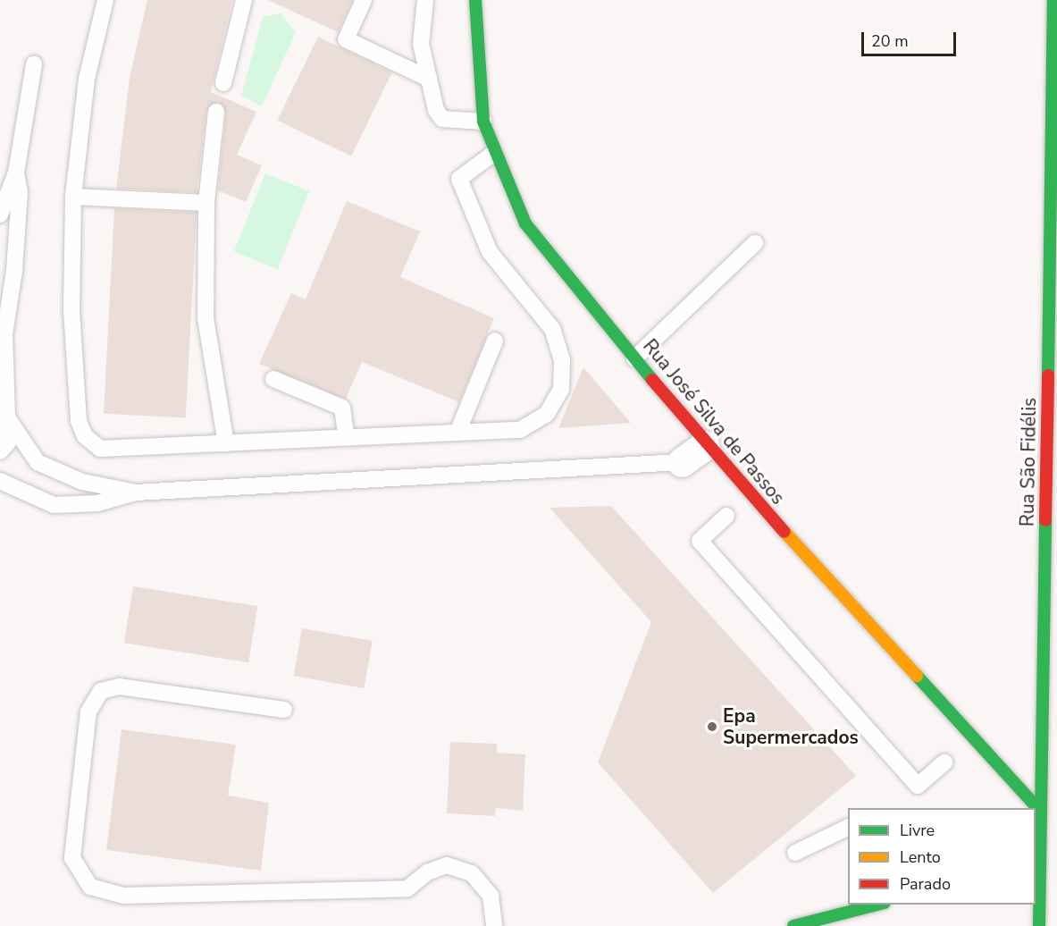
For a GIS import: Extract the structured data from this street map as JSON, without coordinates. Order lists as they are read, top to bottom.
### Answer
{
  "streets": {
    "street": ["Rua José Silva de Passos", "Rua São Fidélis"]
  },
  "crossings": [
    ["Rua José Silva de Passos", "Rua São Fidélis"]
  ],
  "places": ["Epa Supermercados"],
  "legend": ["Livre", "Lento", "Parado"],
  "scale_bar": "20 m"
}
